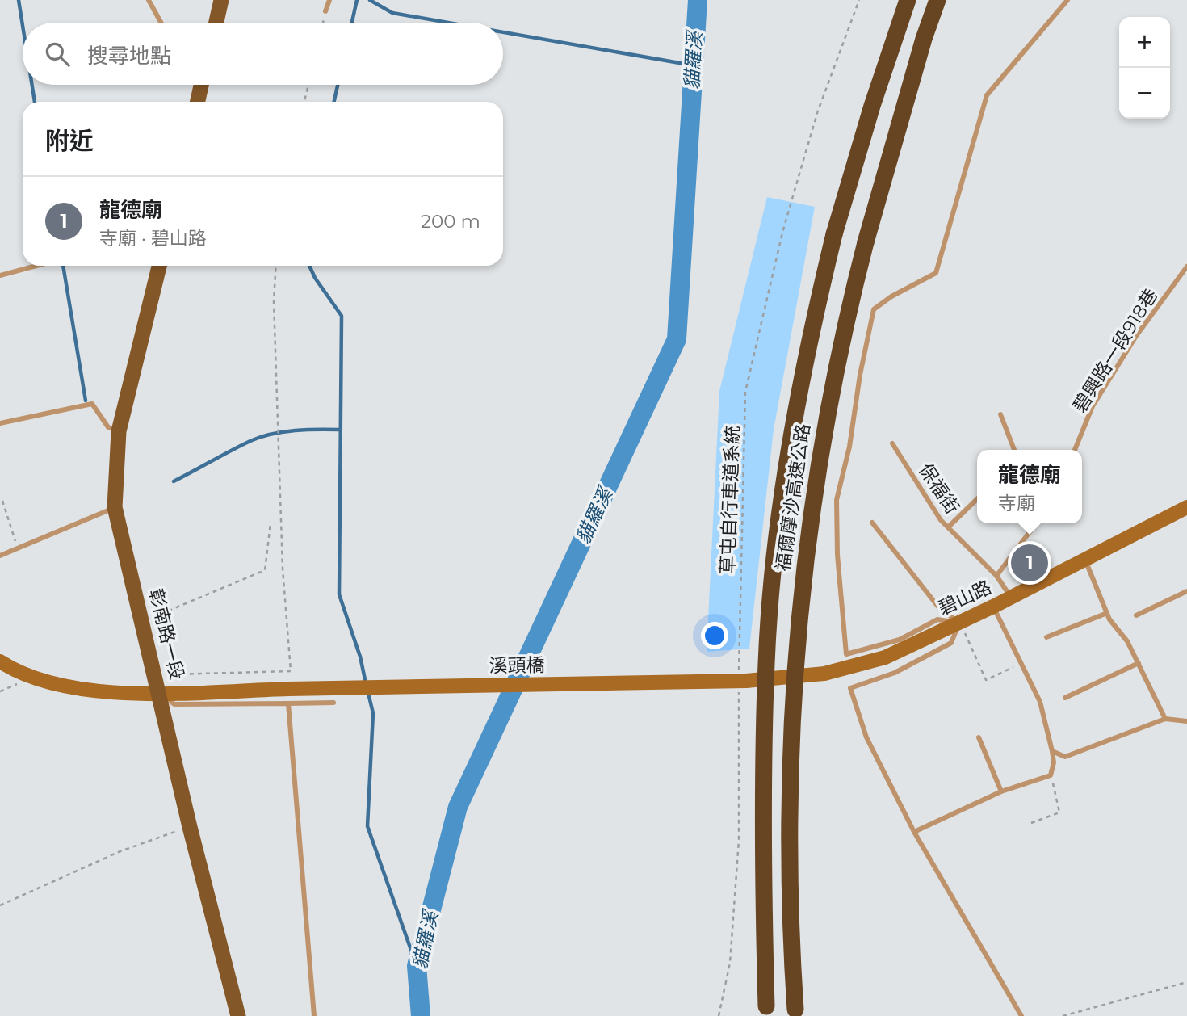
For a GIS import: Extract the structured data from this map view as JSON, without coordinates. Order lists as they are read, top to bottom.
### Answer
{
  "streets": {
    "highway": ["福爾摩沙高速公路"],
    "main road": ["碧山路", "彰南路一段", "溪頭橋"],
    "lane": ["碧興路一段918巷", "保福街"],
    "path": ["草屯自行車道系統"]
  },
  "crossings": [
    ["保福街", "碧山路"],
    ["草屯自行車道系統", "碧山路"],
    ["草屯自行車道系統", "溪頭橋"],
    ["碧山路", "溪頭橋"],
    ["彰南路一段", "溪頭橋"]
  ],
  "water": ["貓羅溪"],
  "page": {
    "map_buttons": ["+", "−"],
    "search": "搜尋地點",
    "heading": "附近",
    "list": [
      {
        "mark": "1",
        "name": "龍德廟",
        "note": "寺廟 · 碧山路",
        "value": "200 m"
      }
    ],
    "popup": ["龍德廟", "寺廟"],
    "pins": "1"
  }
}
